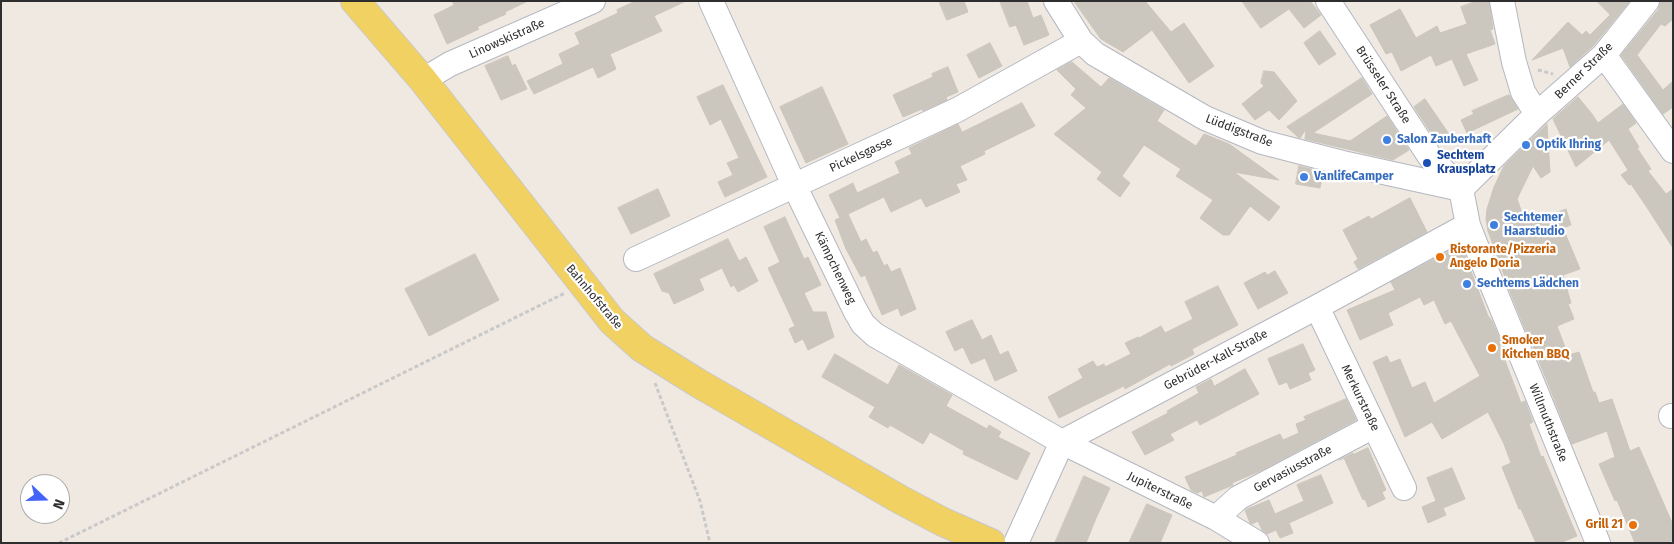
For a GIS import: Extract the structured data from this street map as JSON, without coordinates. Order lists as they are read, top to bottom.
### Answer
{
  "streets": {
    "main road": ["Bahnhofstraße"],
    "street": [
      "Linowskistraße",
      "Berner Straße",
      "Brüsseler Straße",
      "Lüddigstraße",
      "Pickelsgasse",
      "Kämpchenweg",
      "Gebrüder-Kall-Straße",
      "Merkurstraße",
      "Willmuthstraße",
      "Gervasiusstraße",
      "Jupiterstraße"
    ]
  },
  "crossings": [
    ["Linowskistraße", "Bahnhofstraße"],
    ["Berner Straße", "Brüsseler Straße"],
    ["Berner Straße", "Lüddigstraße"],
    ["Berner Straße", "Willmuthstraße"],
    ["Brüsseler Straße", "Lüddigstraße"],
    ["Brüsseler Straße", "Willmuthstraße"],
    ["Lüddigstraße", "Pickelsgasse"],
    ["Lüddigstraße", "Willmuthstraße"],
    ["Pickelsgasse", "Kämpchenweg"],
    ["Kämpchenweg", "Gebrüder-Kall-Straße"],
    ["Kämpchenweg", "Jupiterstraße"],
    ["Gebrüder-Kall-Straße", "Merkurstraße"],
    ["Gebrüder-Kall-Straße", "Willmuthstraße"],
    ["Gebrüder-Kall-Straße", "Jupiterstraße"],
    ["Merkurstraße", "Gervasiusstraße"],
    ["Gervasiusstraße", "Jupiterstraße"]
  ],
  "places": [
    "Salon Zauberhaft",
    "Optik Ihring",
    "Sechtem Krausplatz",
    "VanlifeCamper",
    "Sechtemer Haarstudio",
    "Ristorante/Pizzeria Angelo Doria",
    "Sechtems Lädchen",
    "Smoker Kitchen BBQ",
    "Grill 21"
  ],
  "north": "right"
}
